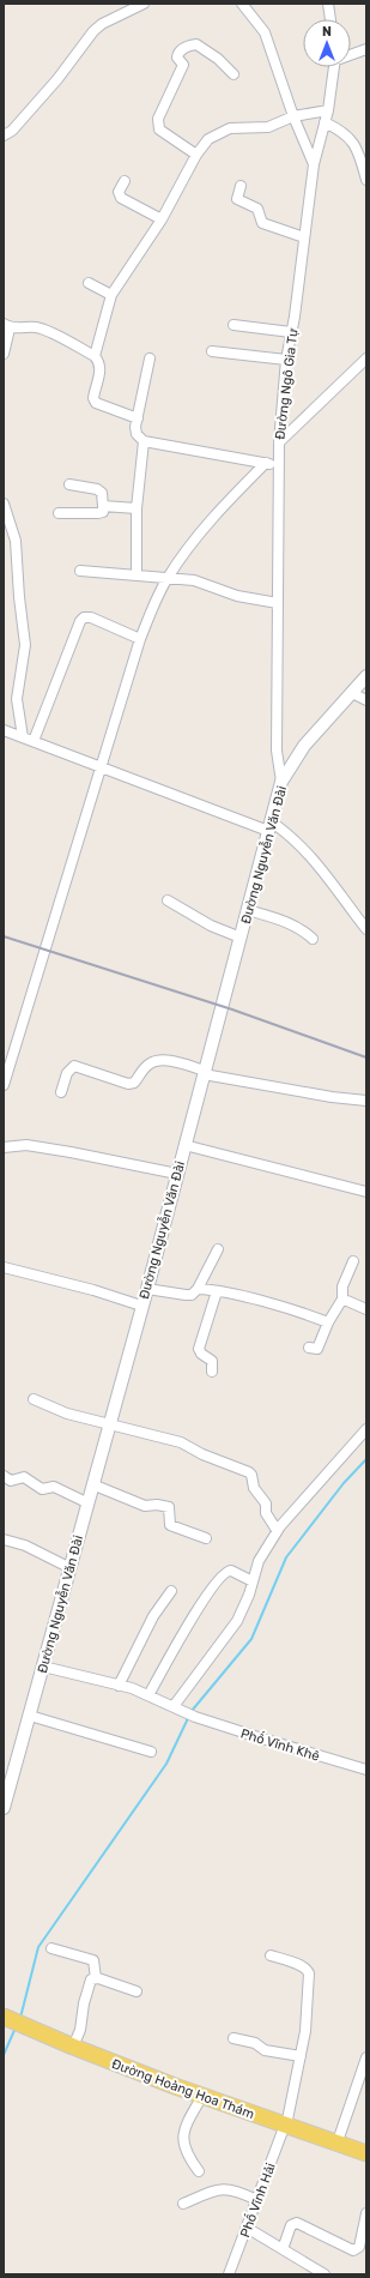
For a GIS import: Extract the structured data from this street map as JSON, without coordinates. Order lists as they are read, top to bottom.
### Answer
{
  "streets": {
    "main road": ["Đường Hoàng Hoa Thám"],
    "street": [
      "Đường Ngô Gia Tự",
      "Đường Nguyễn Văn Đài",
      "Phố Vĩnh Khê",
      "Phố Vĩnh Hải"
    ]
  },
  "crossings": [
    ["Đường Ngô Gia Tự", "Đường Nguyễn Văn Đài"],
    ["Đường Hoàng Hoa Thám", "Phố Vĩnh Hải"]
  ],
  "north": "top"
}
